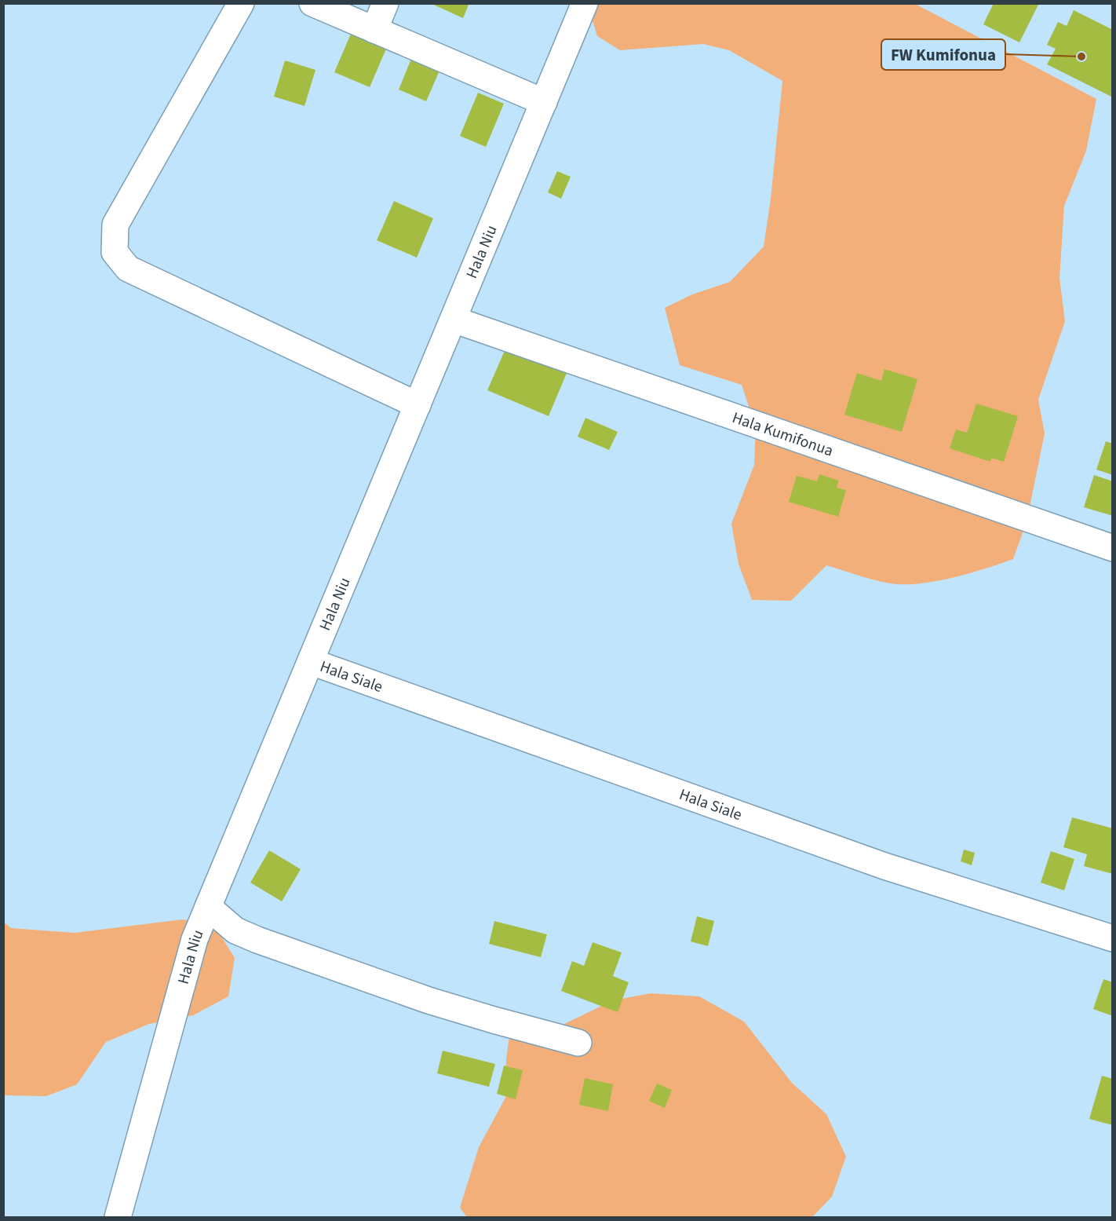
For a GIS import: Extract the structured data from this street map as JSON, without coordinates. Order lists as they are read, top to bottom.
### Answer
{
  "streets": {
    "street": ["Hala Niu", "Hala Kumifonua", "Hala Siale"]
  },
  "crossings": [
    ["Hala Niu", "Hala Kumifonua"],
    ["Hala Niu", "Hala Siale"]
  ],
  "places": ["FW Kumifonua"]
}
